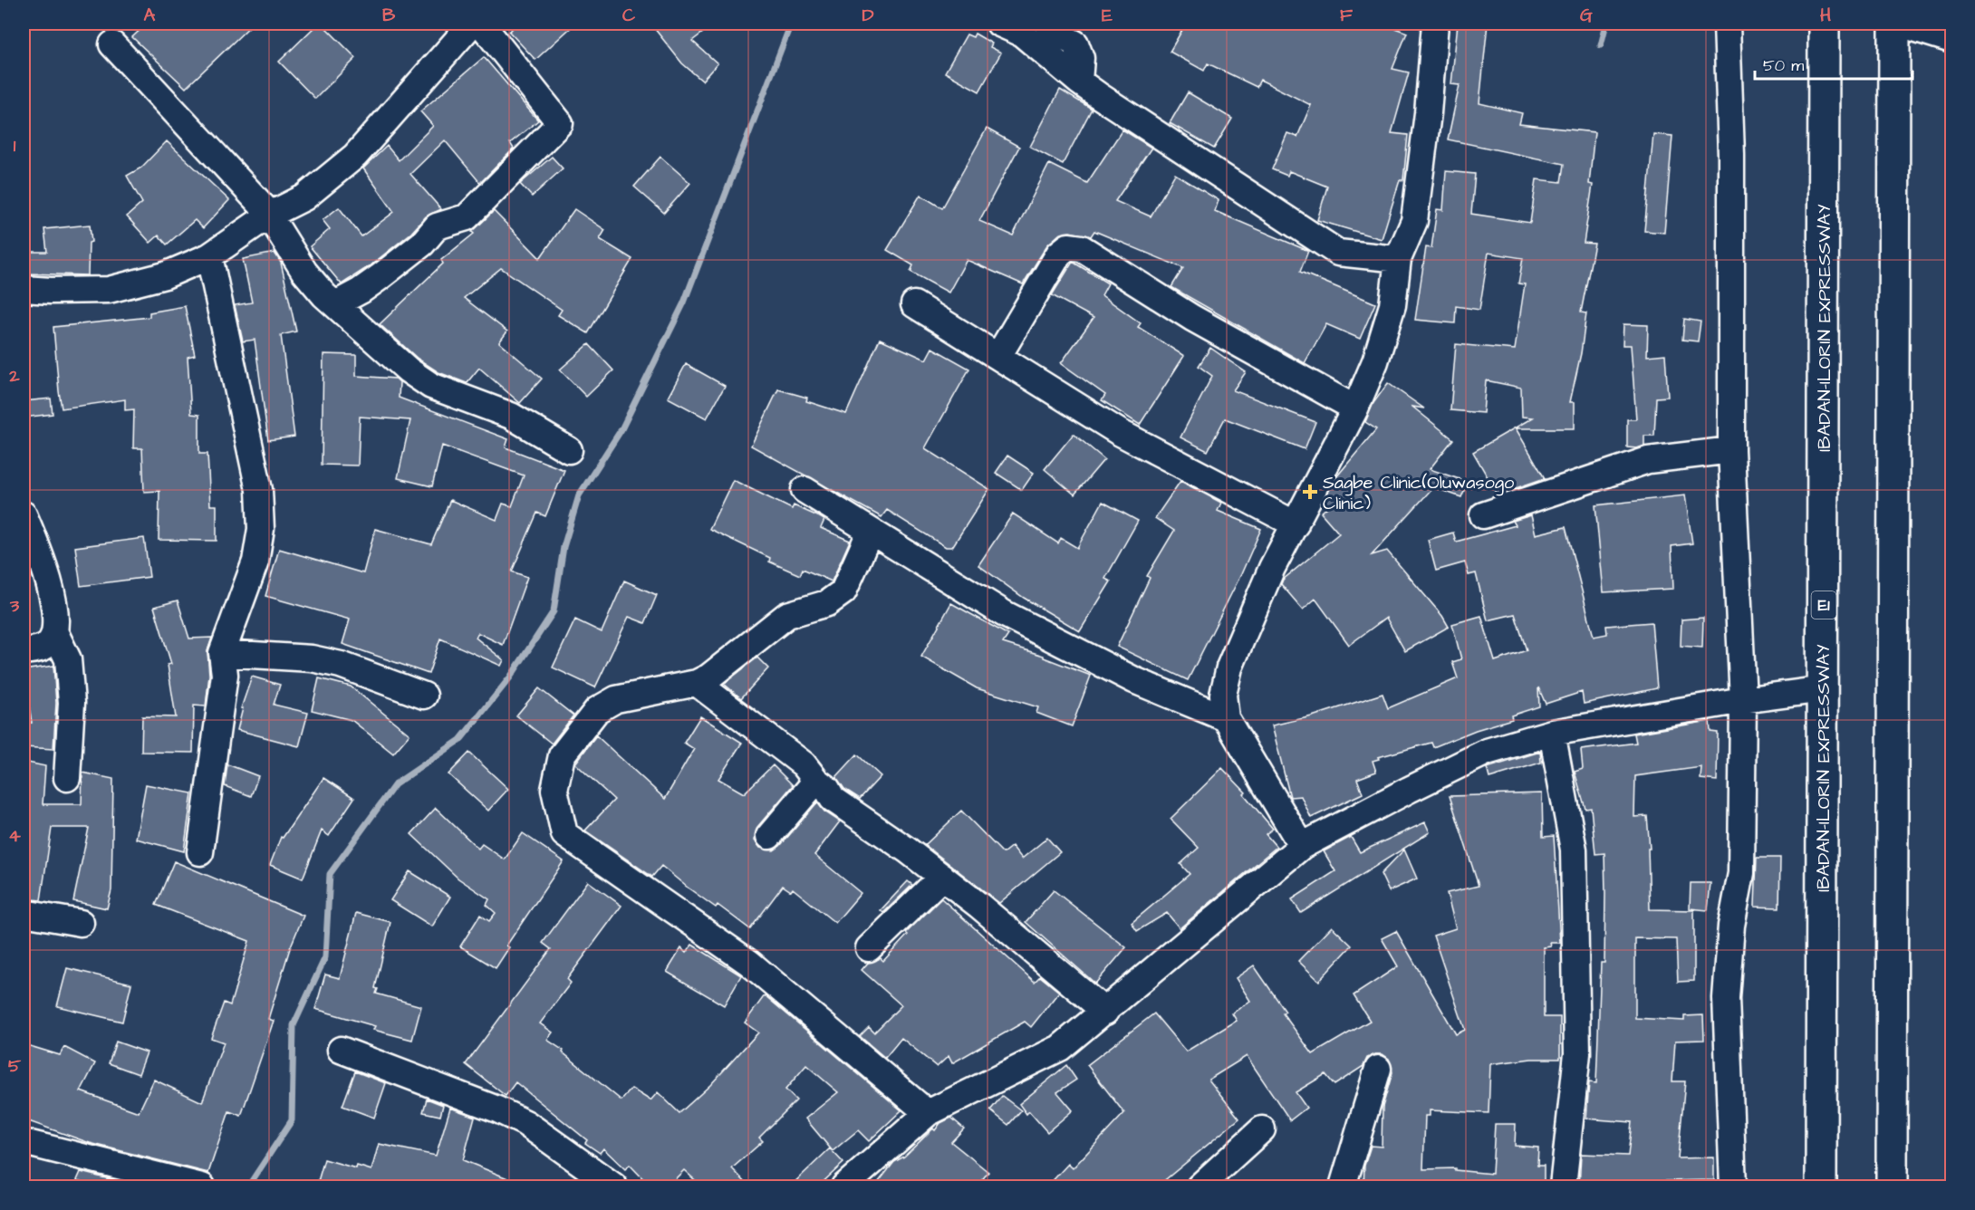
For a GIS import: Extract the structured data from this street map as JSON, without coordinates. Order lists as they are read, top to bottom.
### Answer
{
  "streets": {
    "highway": ["IBADAN-ILORIN EXPRESSWAY", "E1"]
  },
  "places": {
    "health": ["Sagbe Clinic(Oluwasogo Clinic)"]
  },
  "scale_bar": "50 m",
  "grid": {
    "columns": [
      "A",
      "B",
      "C",
      "D",
      "E",
      "F",
      "G",
      "H"
    ],
    "rows": [
      "1",
      "2",
      "3",
      "4",
      "5"
    ]
  }
}
